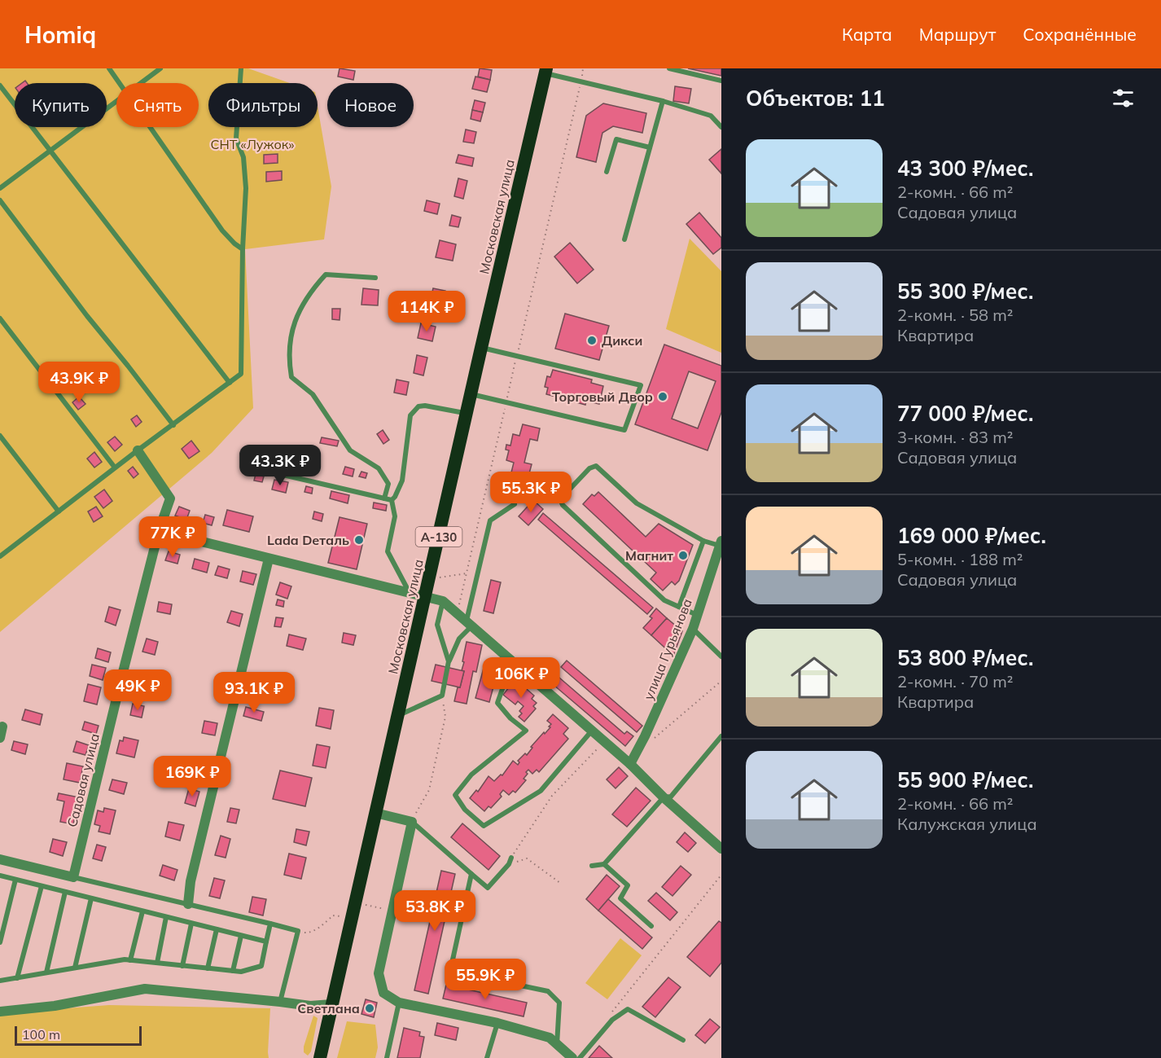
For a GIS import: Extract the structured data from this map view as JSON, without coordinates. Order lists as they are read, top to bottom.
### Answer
{
  "streets": {
    "highway": ["Московская улица", "А-130"],
    "street": ["улица Гурьянова", "Садовая улица"]
  },
  "parks": ["СНТ «Лужок»"],
  "places": [
    "Дикси",
    "Торговый Двор",
    "Lada Dеталь",
    "Магнит",
    "Светлана"
  ],
  "scale_bar": "100 m",
  "page": {
    "header": "Homiq",
    "nav": ["Карта", "Маршрут", "Сохранённые"],
    "heading": "Объектов: 11",
    "chip": [
      "Купить",
      "Снять",
      "Фильтры",
      "Новое"
    ],
    "list": [
      {
        "name": "43 300 ₽/мес.",
        "note": "2-комн. · 66 m² · Садовая улица"
      },
      {
        "name": "55 300 ₽/мес.",
        "note": "2-комн. · 58 m² · Квартира"
      },
      {
        "name": "77 000 ₽/мес.",
        "note": "3-комн. · 83 m² · Садовая улица"
      },
      {
        "name": "169 000 ₽/мес.",
        "note": "5-комн. · 188 m² · Садовая улица"
      },
      {
        "name": "53 800 ₽/мес.",
        "note": "2-комн. · 70 m² · Квартира"
      },
      {
        "name": "55 900 ₽/мес.",
        "note": "2-комн. · 66 m² · Калужская улица"
      }
    ],
    "price": [
      "114K ₽",
      "43.9K ₽",
      "43.3K ₽",
      "55.3K ₽",
      "77K ₽",
      "106K ₽",
      "49K ₽",
      "93.1K ₽",
      "169K ₽",
      "53.8K ₽",
      "55.9K ₽"
    ],
    "scale": "100 m"
  }
}
